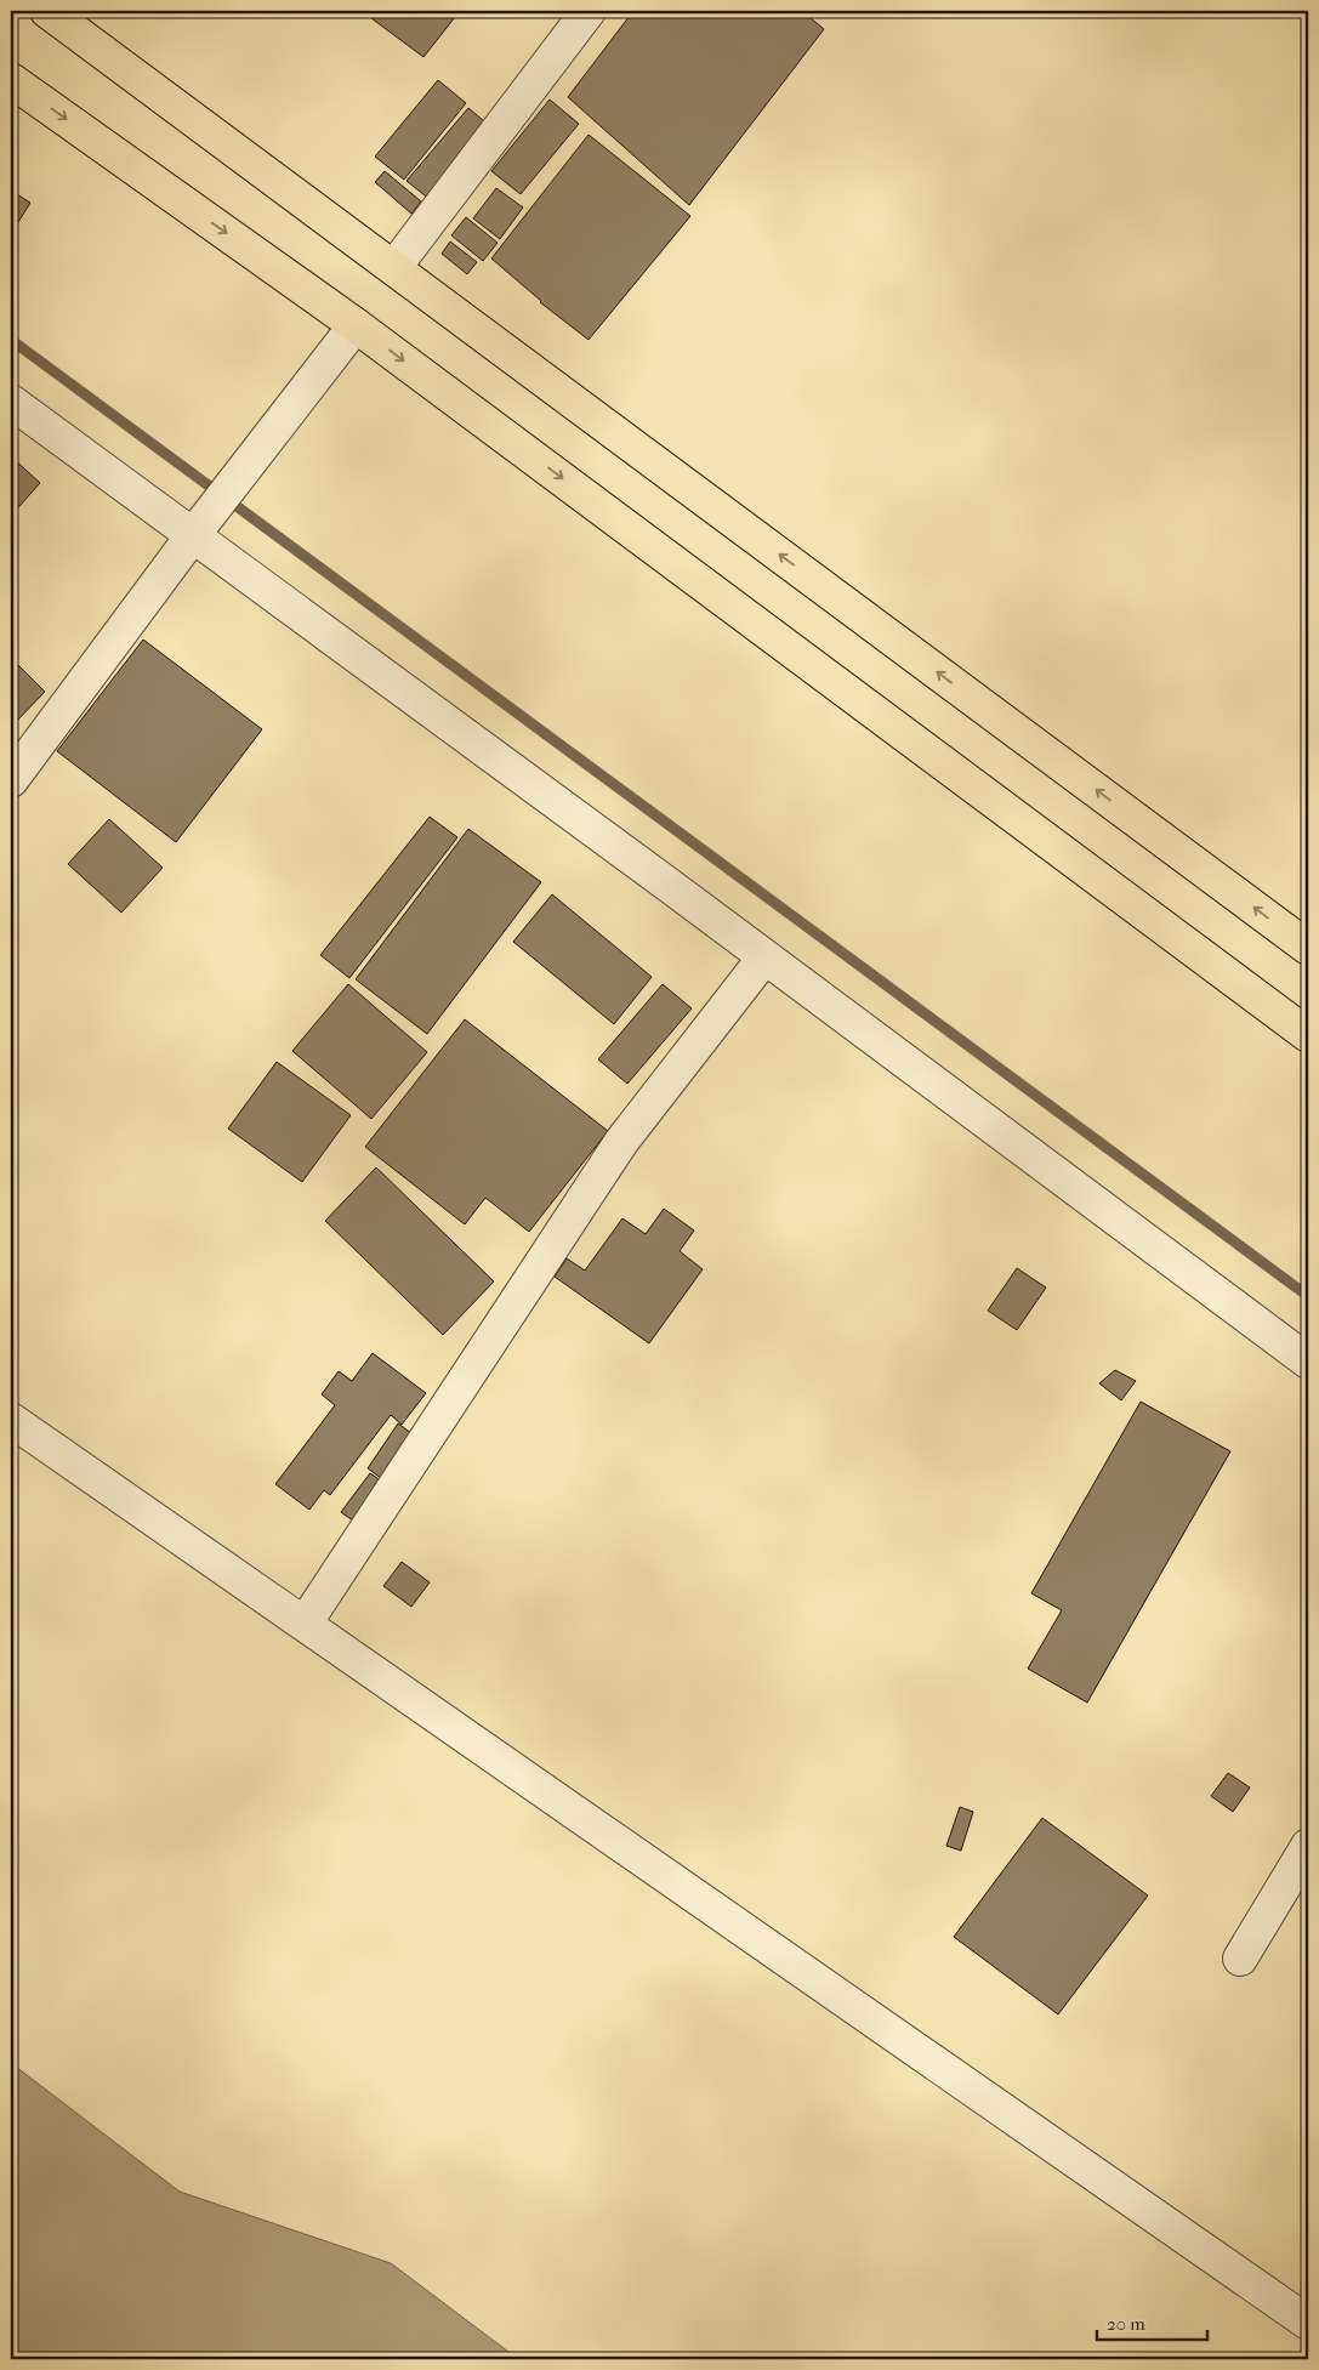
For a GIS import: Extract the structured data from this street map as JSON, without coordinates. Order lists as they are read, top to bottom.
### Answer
{
  "scale_bar": "20 m"
}
